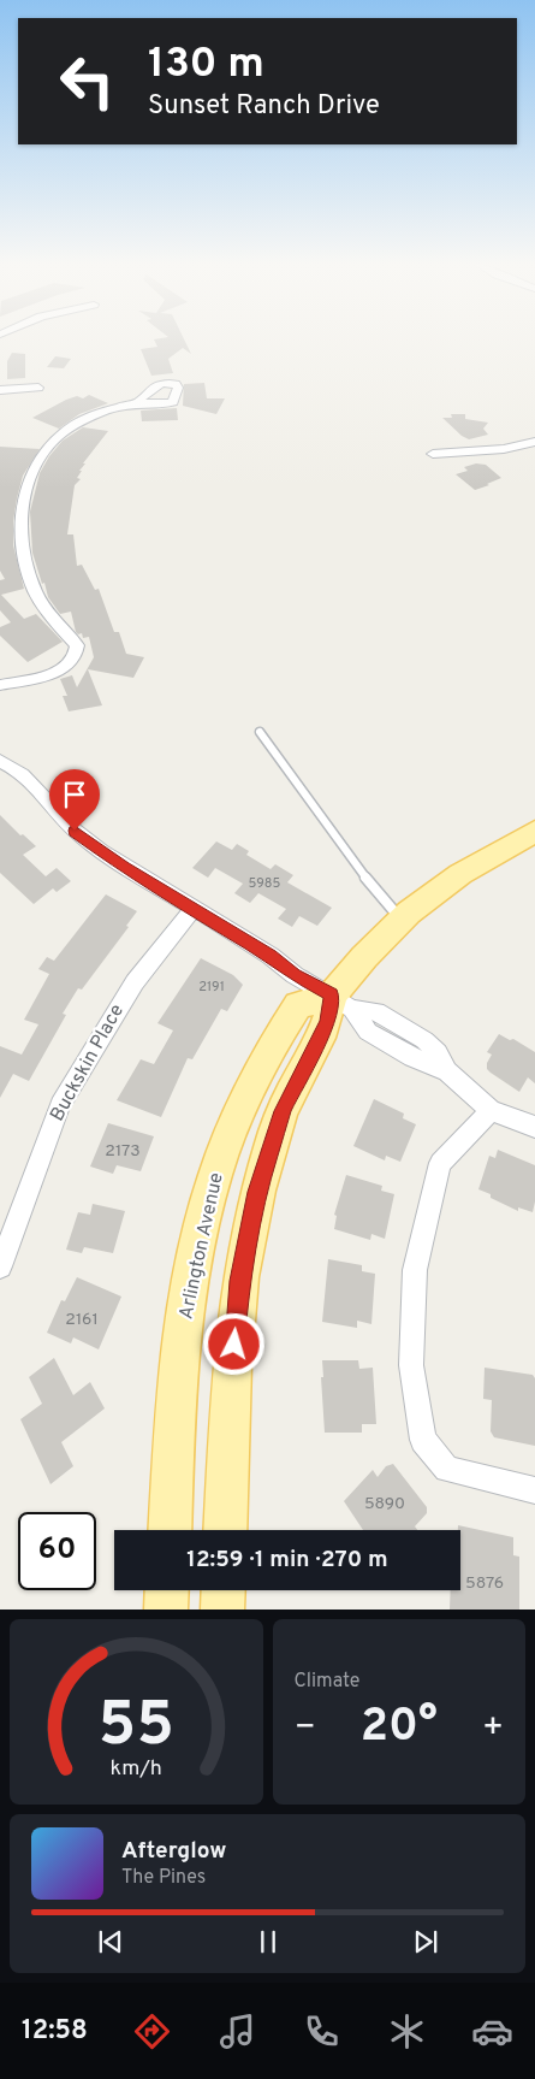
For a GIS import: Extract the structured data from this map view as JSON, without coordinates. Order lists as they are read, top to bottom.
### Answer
{
  "streets": {
    "main road": ["Arlington Avenue"],
    "street": ["Buckskin Place"]
  },
  "house_numbers": [
    "5985",
    "2191",
    "2173",
    "2161",
    "5890",
    "5876"
  ],
  "page": {
    "turn": ["130 m", "Sunset Ranch Drive"],
    "limit": "60",
    "trip": "12:59 · 1 min · 270 m",
    "tile": "Climate",
    "heat": ["−", "20°", "+"],
    "song": ["Afterglow", "The Pines"],
    "tabs": "12:58",
    "gauge": ["55", "km/h"]
  }
}
